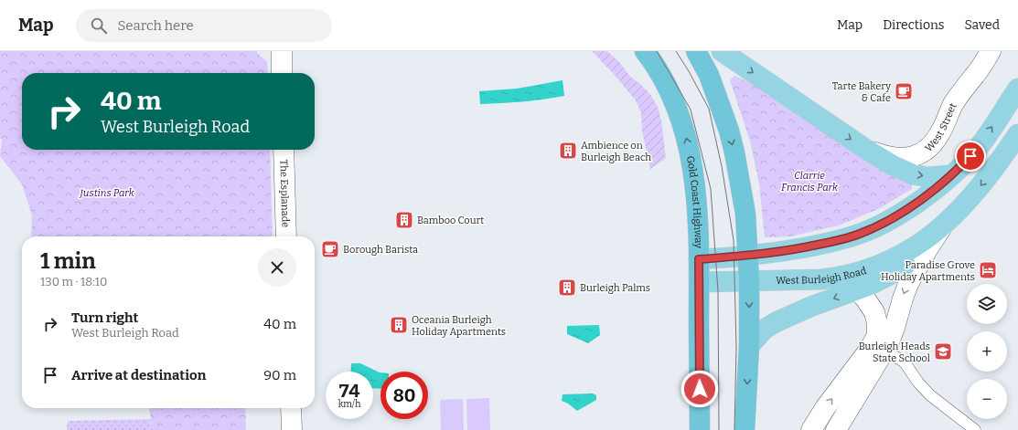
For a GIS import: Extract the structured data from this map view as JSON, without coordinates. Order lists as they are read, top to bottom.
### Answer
{
  "streets": {
    "highway": ["Gold Coast Highway"],
    "main road": ["West Burleigh Road"],
    "street": ["West Street", "The Esplanade"]
  },
  "crossings": [
    ["Gold Coast Highway", "West Burleigh Road"]
  ],
  "parks": ["Clarrie Francis Park", "Justins Park"],
  "places": {
    "cafe": ["Tarte Bakery & Cafe", "Borough Barista"],
    "building": [
      "Ambience on Burleigh Beach",
      "Bamboo Court",
      "Burleigh Palms",
      "Oceania Burleigh Holiday Apartments"
    ],
    "hotel": ["Paradise Grove Holiday Apartments"],
    "school or university": ["Burleigh Heads State School"]
  },
  "page": {
    "header": "Map",
    "search": "Search here",
    "nav": ["Map", "Directions", "Saved"],
    "turn": ["40 m", "West Burleigh Road"],
    "heading": ["1 min", "130 m · 18:10"],
    "map_buttons": ["+", "−"],
    "list": [
      {
        "name": "Turn right",
        "note": "West Burleigh Road",
        "value": "40 m"
      },
      {
        "name": "Arrive at destination",
        "value": "90 m"
      }
    ],
    "speed": "74 km/h",
    "limit": "80"
  }
}
